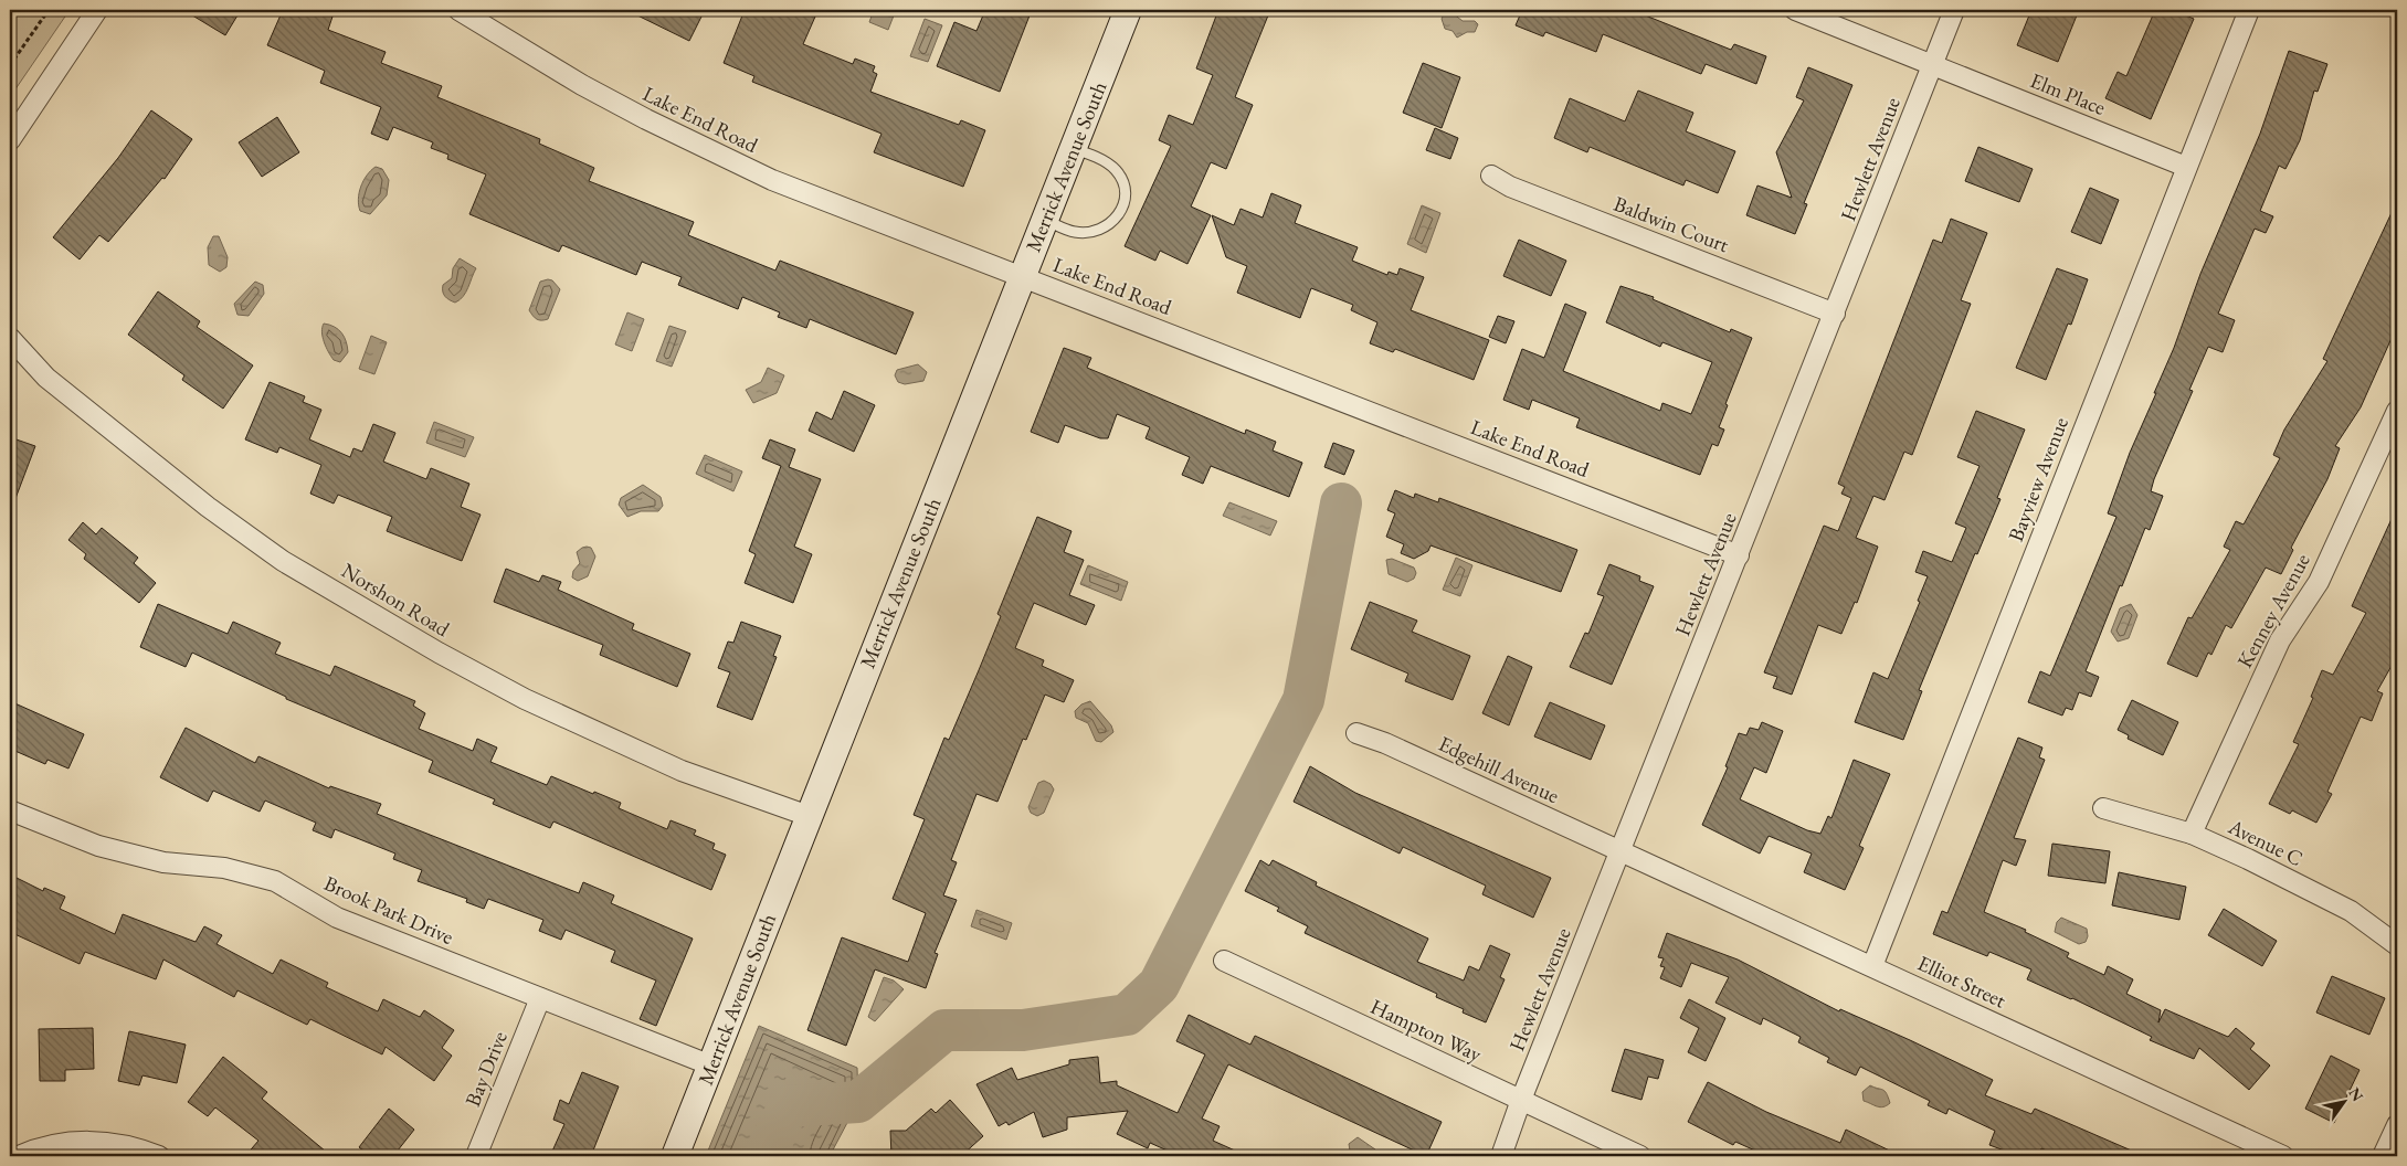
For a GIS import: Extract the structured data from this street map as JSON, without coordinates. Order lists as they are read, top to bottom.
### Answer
{
  "streets": {
    "street": [
      "Elm Place",
      "Lake End Road",
      "Hewlett Avenue",
      "Merrick Avenue South",
      "Baldwin Court",
      "Bayview Avenue",
      "Norshon Road",
      "Kenney Avenue",
      "Edgehill Avenue",
      "Avenue C",
      "Brook Park Drive",
      "Elliot Street",
      "Hampton Way",
      "Bay Drive"
    ]
  },
  "crossings": [
    ["Elm Place", "Hewlett Avenue"],
    ["Elm Place", "Bayview Avenue"],
    ["Lake End Road", "Hewlett Avenue"],
    ["Lake End Road", "Merrick Avenue South"],
    ["Hewlett Avenue", "Baldwin Court"],
    ["Hewlett Avenue", "Edgehill Avenue"],
    ["Hewlett Avenue", "Elliot Street"],
    ["Hewlett Avenue", "Hampton Way"],
    ["Merrick Avenue South", "Norshon Road"],
    ["Merrick Avenue South", "Brook Park Drive"],
    ["Bayview Avenue", "Elliot Street"],
    ["Kenney Avenue", "Avenue C"],
    ["Edgehill Avenue", "Elliot Street"],
    ["Brook Park Drive", "Bay Drive"]
  ],
  "north": "top right"
}
